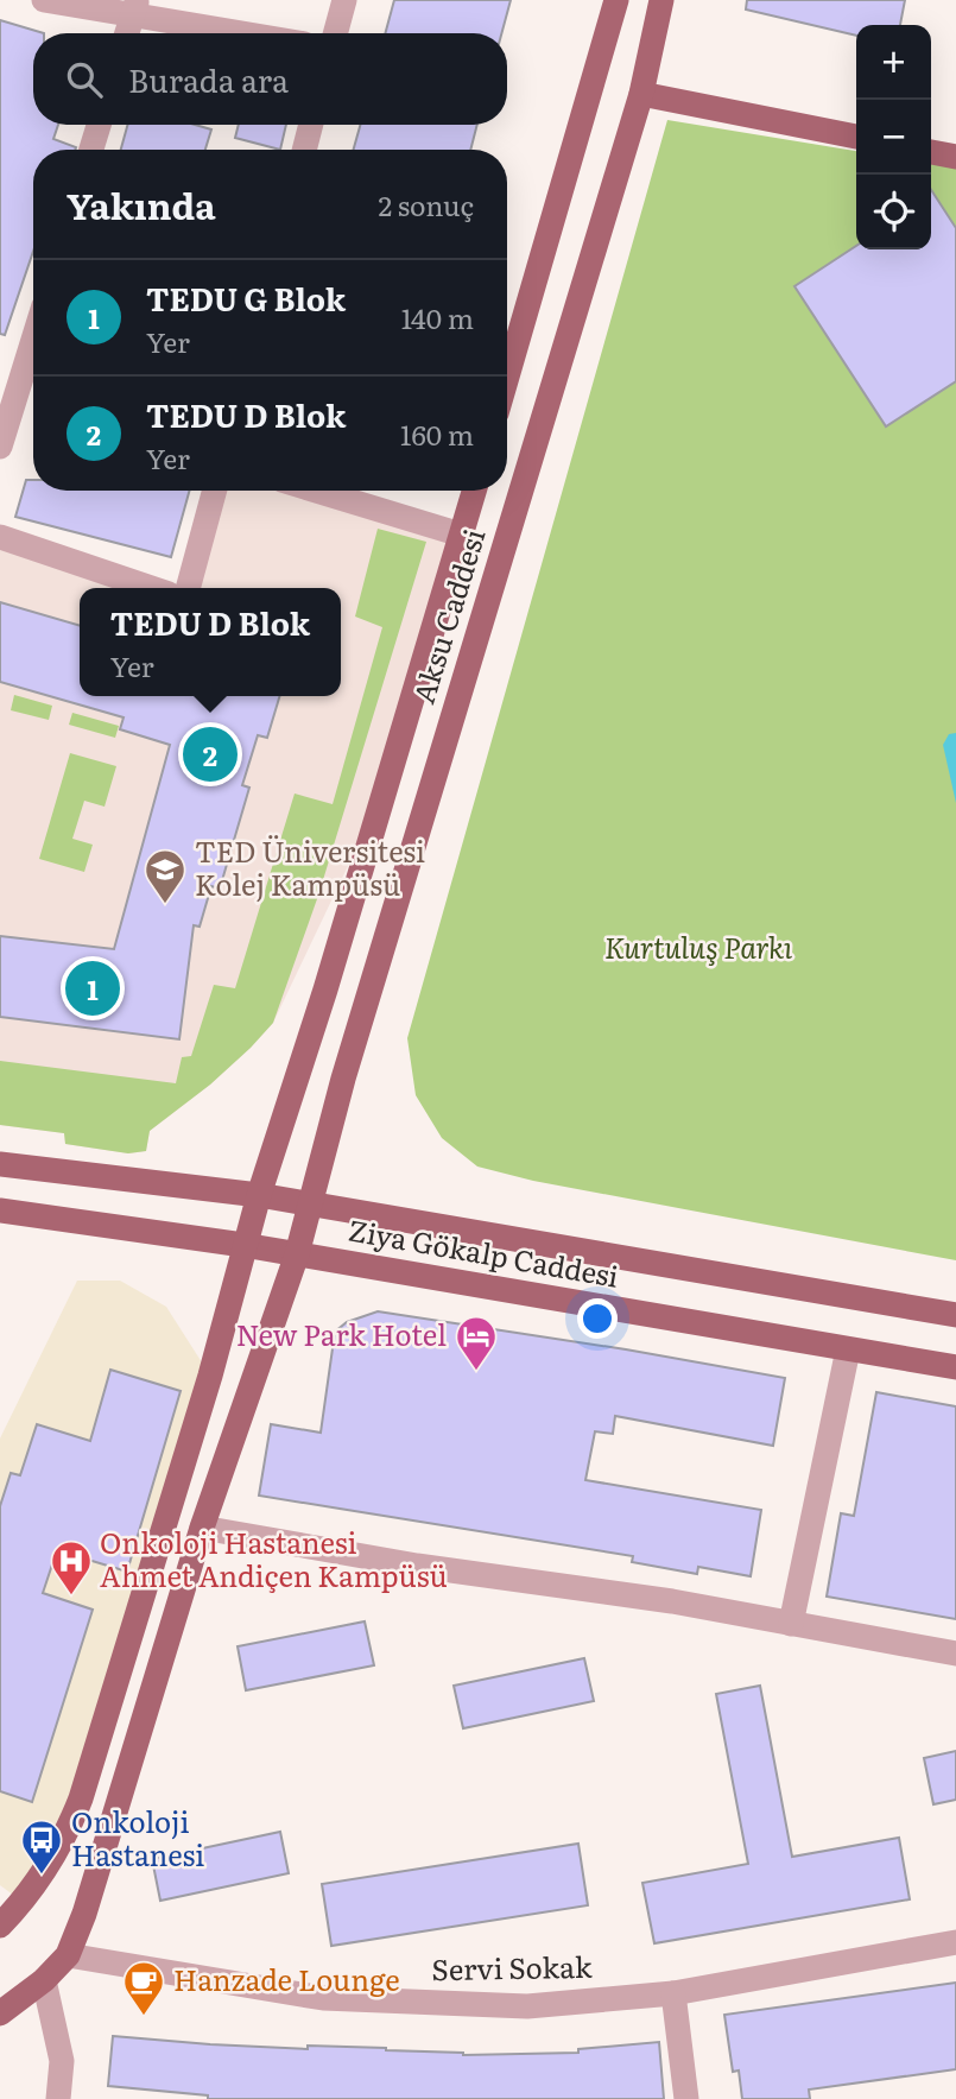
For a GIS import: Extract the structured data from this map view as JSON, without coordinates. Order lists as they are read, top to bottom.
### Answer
{
  "streets": {
    "main road": ["Aksu Caddesi", "Ziya Gökalp Caddesi"],
    "street": ["Servi Sokak"]
  },
  "crossings": [
    ["Aksu Caddesi", "Ziya Gökalp Caddesi"],
    ["Aksu Caddesi", "Servi Sokak"]
  ],
  "parks": ["Kurtuluş Parkı"],
  "places": {
    "school or university": ["TED Üniversitesi Kolej Kampüsü"],
    "hotel": ["New Park Hotel"],
    "hospital": ["Onkoloji Hastanesi Ahmet Andiçen Kampüsü"],
    "bus stop": ["Onkoloji Hastanesi"],
    "cafe": ["Hanzade Lounge"]
  },
  "page": {
    "map_buttons": ["+", "−"],
    "search": "Burada ara",
    "heading": ["Yakında", "2 sonuç"],
    "list": [
      {
        "mark": "1",
        "name": "TEDU G Blok",
        "note": "Yer",
        "value": "140 m"
      },
      {
        "mark": "2",
        "name": "TEDU D Blok",
        "note": "Yer",
        "value": "160 m"
      }
    ],
    "popup": ["TEDU D Blok", "Yer"],
    "pins": ["2", "1"]
  }
}
